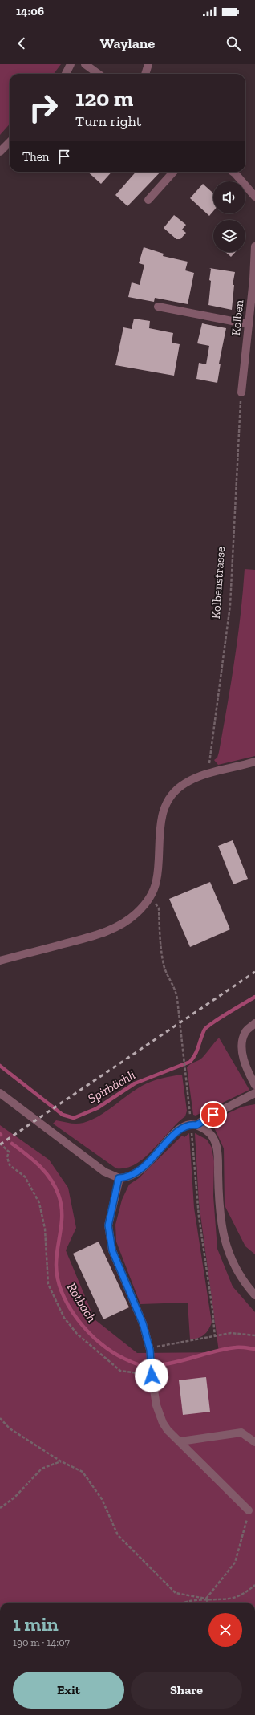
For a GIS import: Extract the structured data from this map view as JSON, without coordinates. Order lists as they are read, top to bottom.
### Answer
{
  "streets": {
    "street": ["Kolben"],
    "path": ["Kolbenstrasse"]
  },
  "crossings": [
    ["Kolben", "Kolbenstrasse"]
  ],
  "water": ["Spirbächli", "Rotbach"],
  "page": {
    "status": "14:06",
    "header": "Waylane",
    "turn": ["120 m", "Turn right"],
    "then": "Then",
    "heading": ["1 min", "190 m · 14:07"],
    "buttons": ["Exit", "Share"]
  }
}
